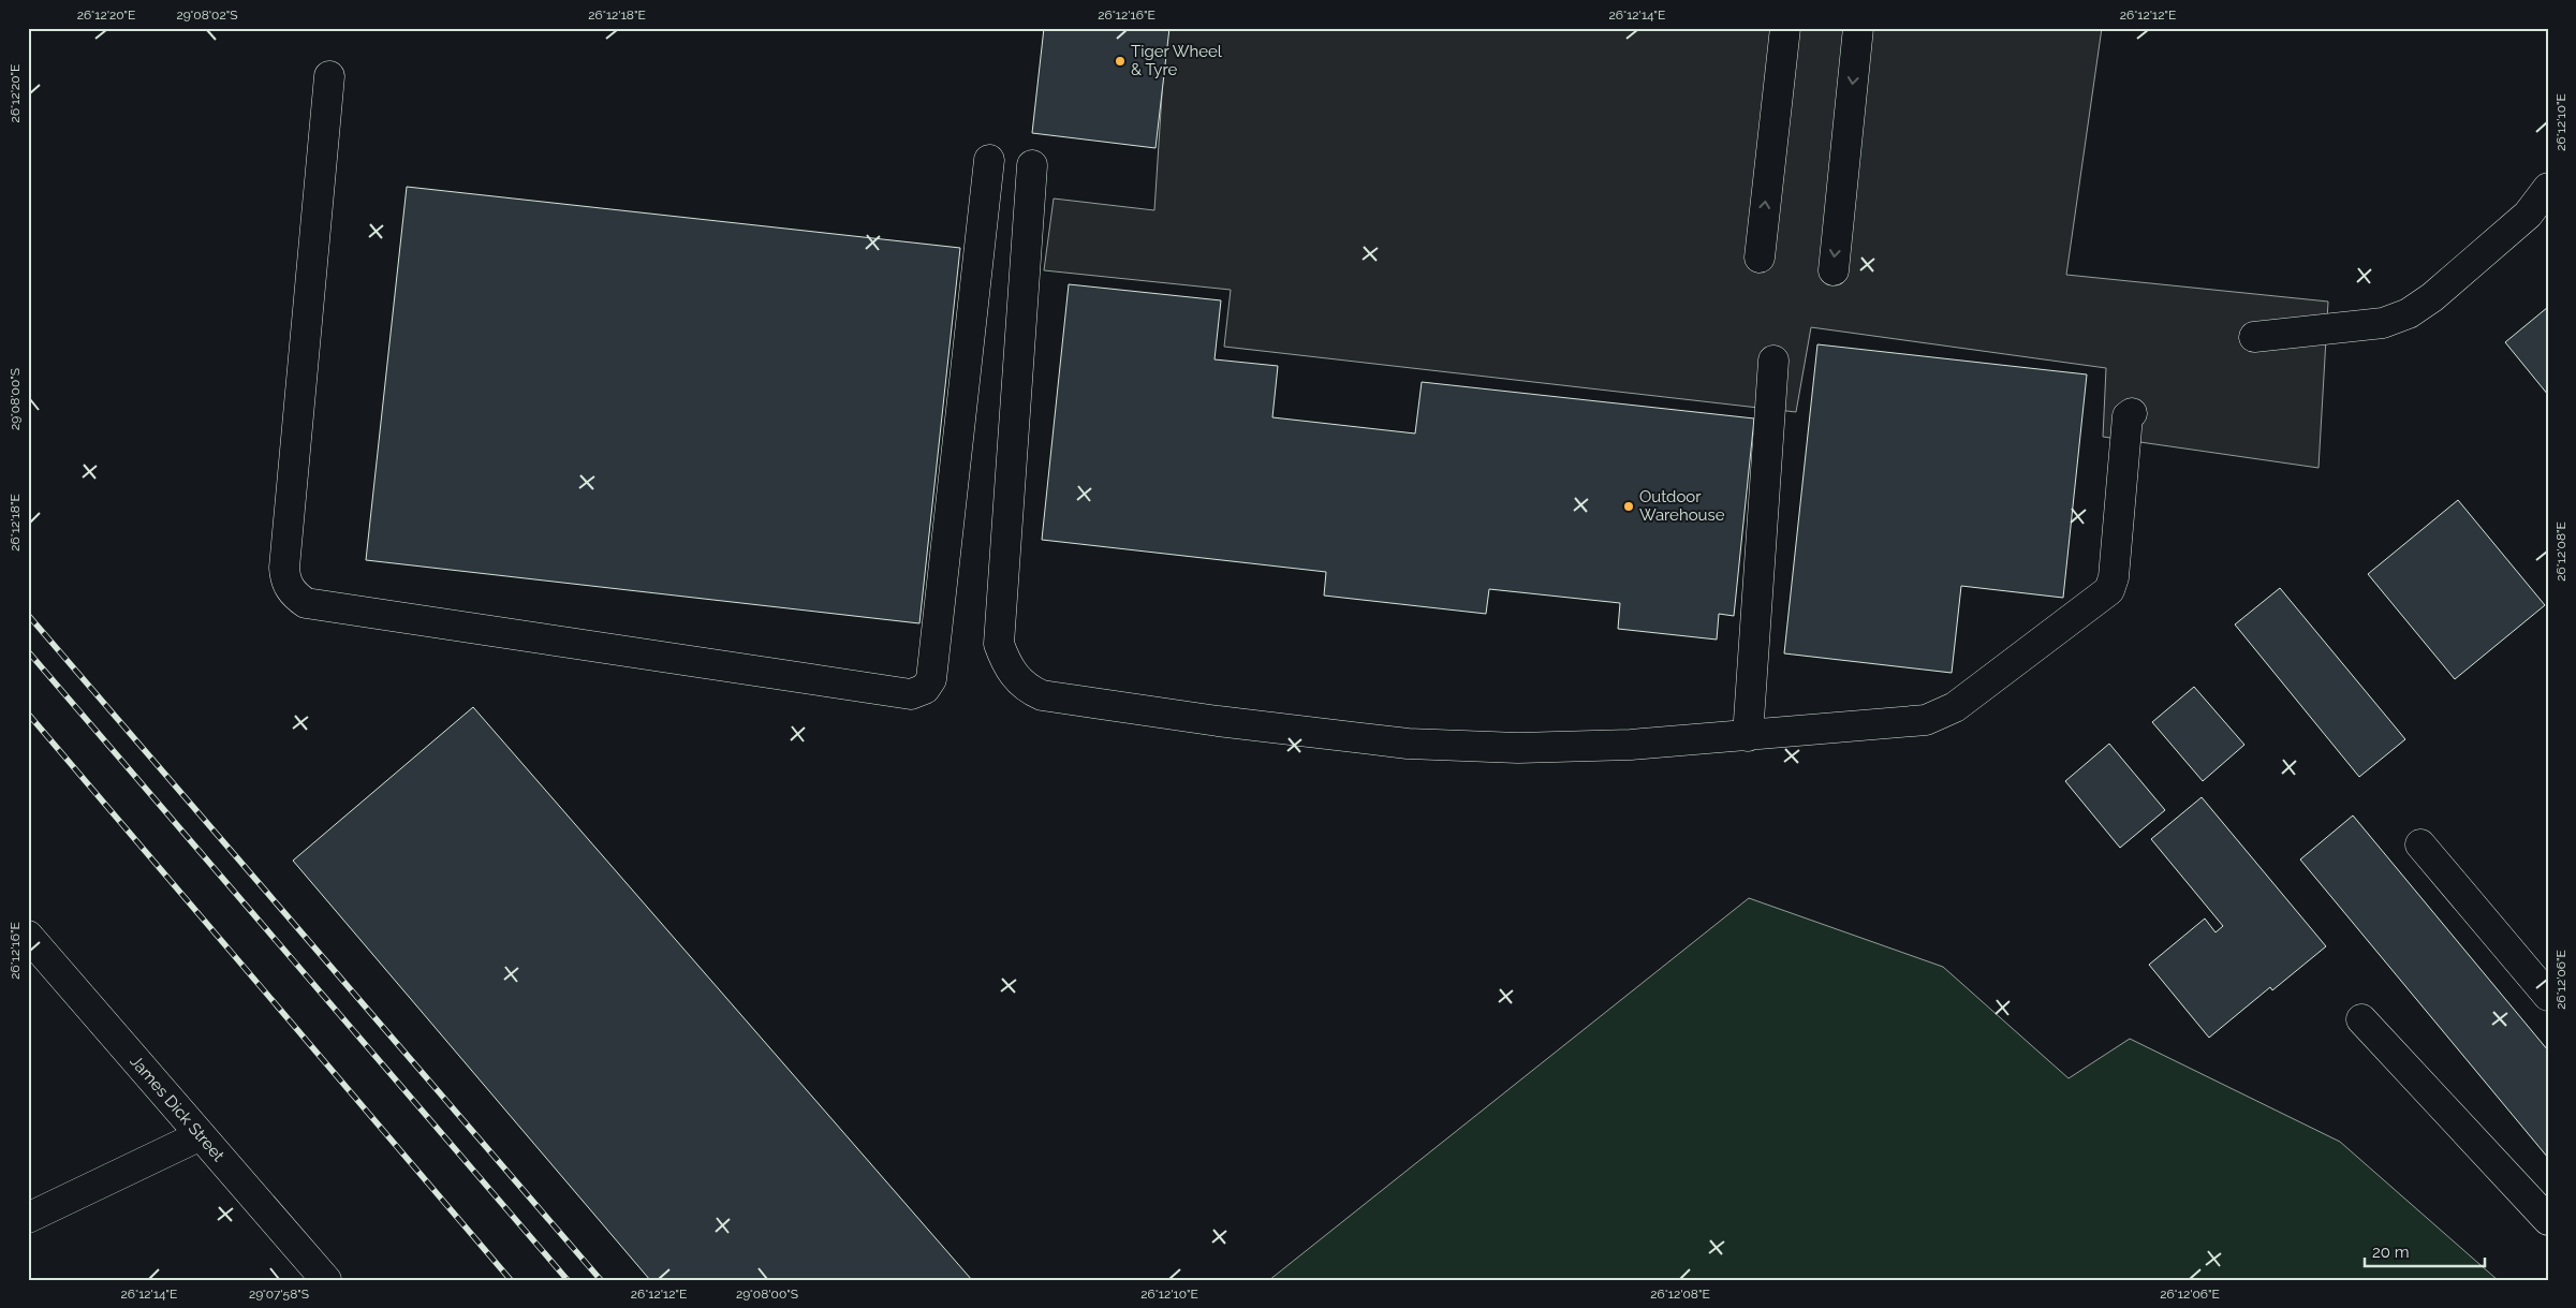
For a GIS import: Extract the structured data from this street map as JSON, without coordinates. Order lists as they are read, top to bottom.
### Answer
{
  "streets": {
    "street": ["James Dick Street"]
  },
  "places": ["Tiger Wheel & Tyre", "Outdoor Warehouse"],
  "scale_bar": "20 m",
  "coordinates": [
    "26°12'20\"E",
    "29°08'02\"S",
    "26°12'18\"E",
    "26°12'16\"E",
    "26°12'14\"E",
    "26°12'12\"E",
    "26°12'10\"E",
    "29°08'00\"S",
    "26°12'08\"E",
    "26°12'06\"E",
    "29°07'58\"S"
  ]
}
